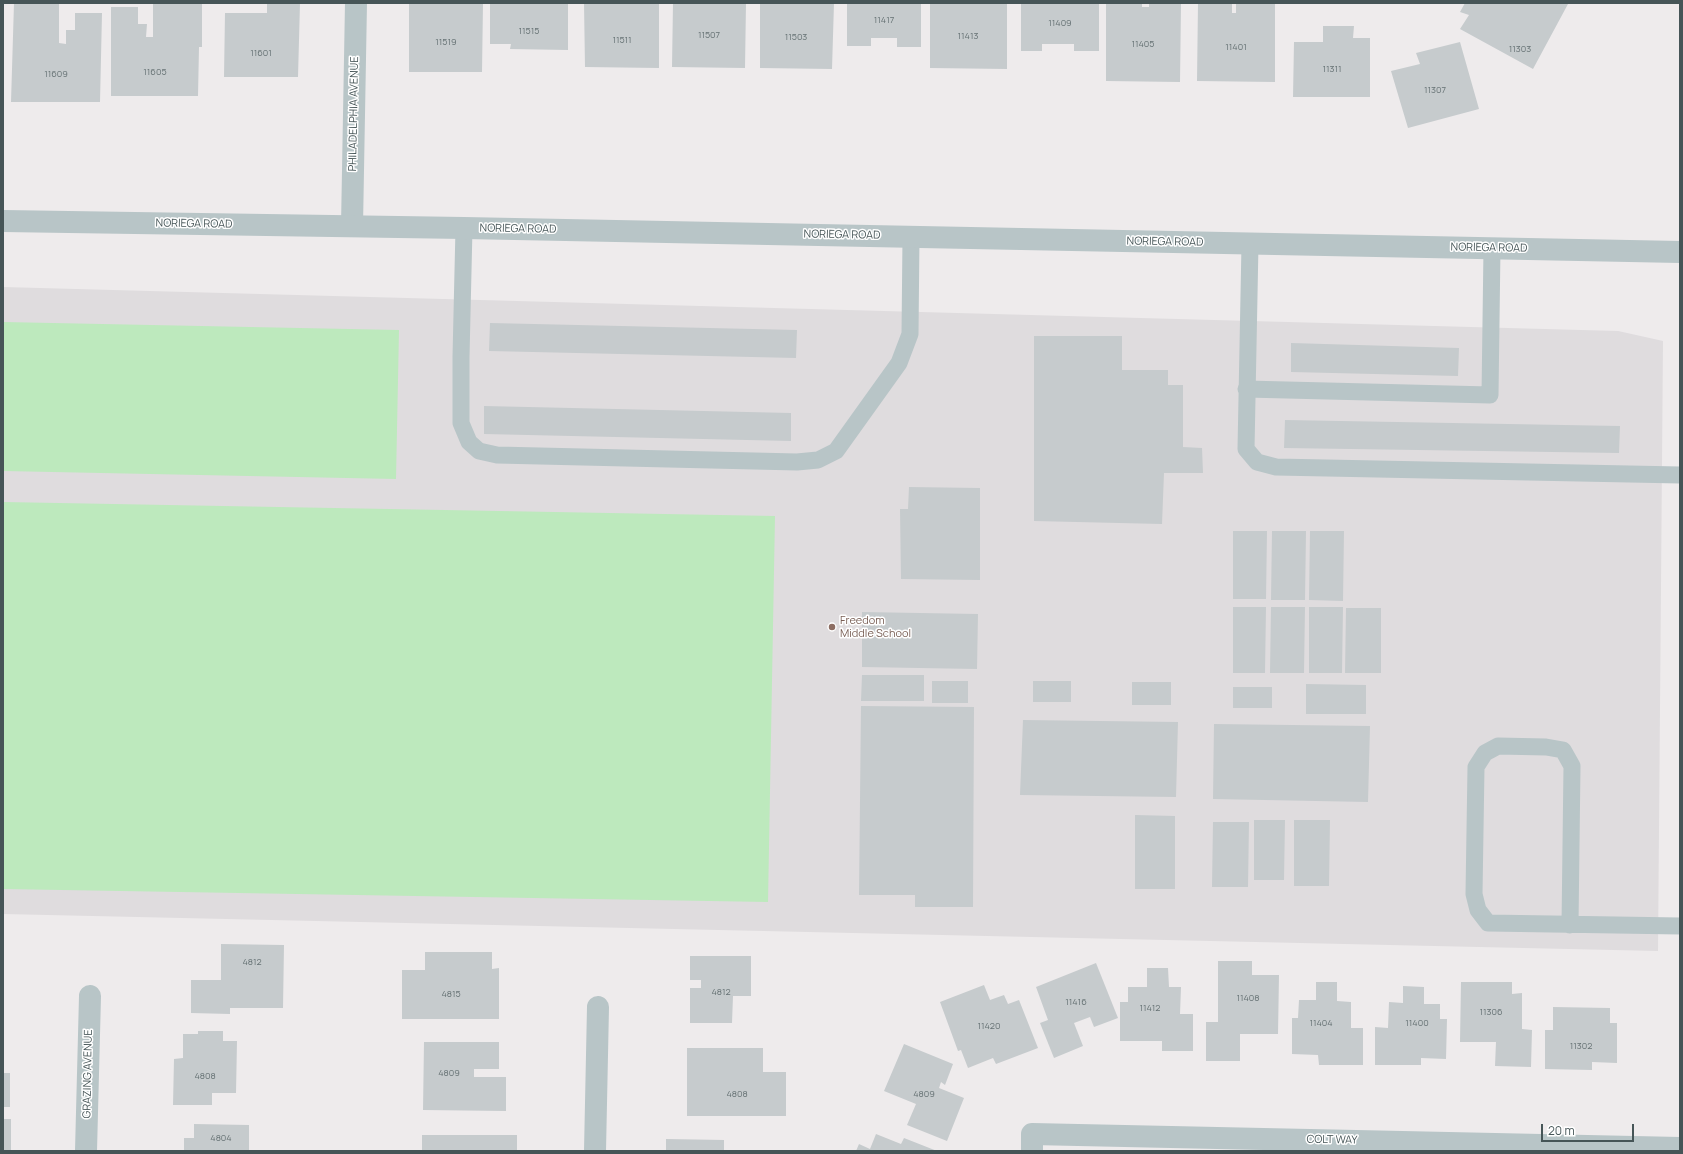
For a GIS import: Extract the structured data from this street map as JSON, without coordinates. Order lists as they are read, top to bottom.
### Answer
{
  "streets": {
    "street": [
      "PHILADELPHIA AVENUE",
      "NORIEGA ROAD",
      "GRAZING AVENUE",
      "COLT WAY"
    ]
  },
  "crossings": [
    ["PHILADELPHIA AVENUE", "NORIEGA ROAD"]
  ],
  "places": ["Freedom Middle School"],
  "house_numbers": [
    "11417",
    "11409",
    "11515",
    "11507",
    "11413",
    "11503",
    "11511",
    "11519",
    "11405",
    "11401",
    "11303",
    "11601",
    "11311",
    "11605",
    "11609",
    "11307",
    "4812",
    "4812",
    "4815",
    "11408",
    "11416",
    "11412",
    "11306",
    "11404",
    "11400",
    "11420",
    "11302",
    "4809",
    "4808",
    "4808",
    "4809",
    "4804"
  ],
  "scale_bar": "20 m"
}
